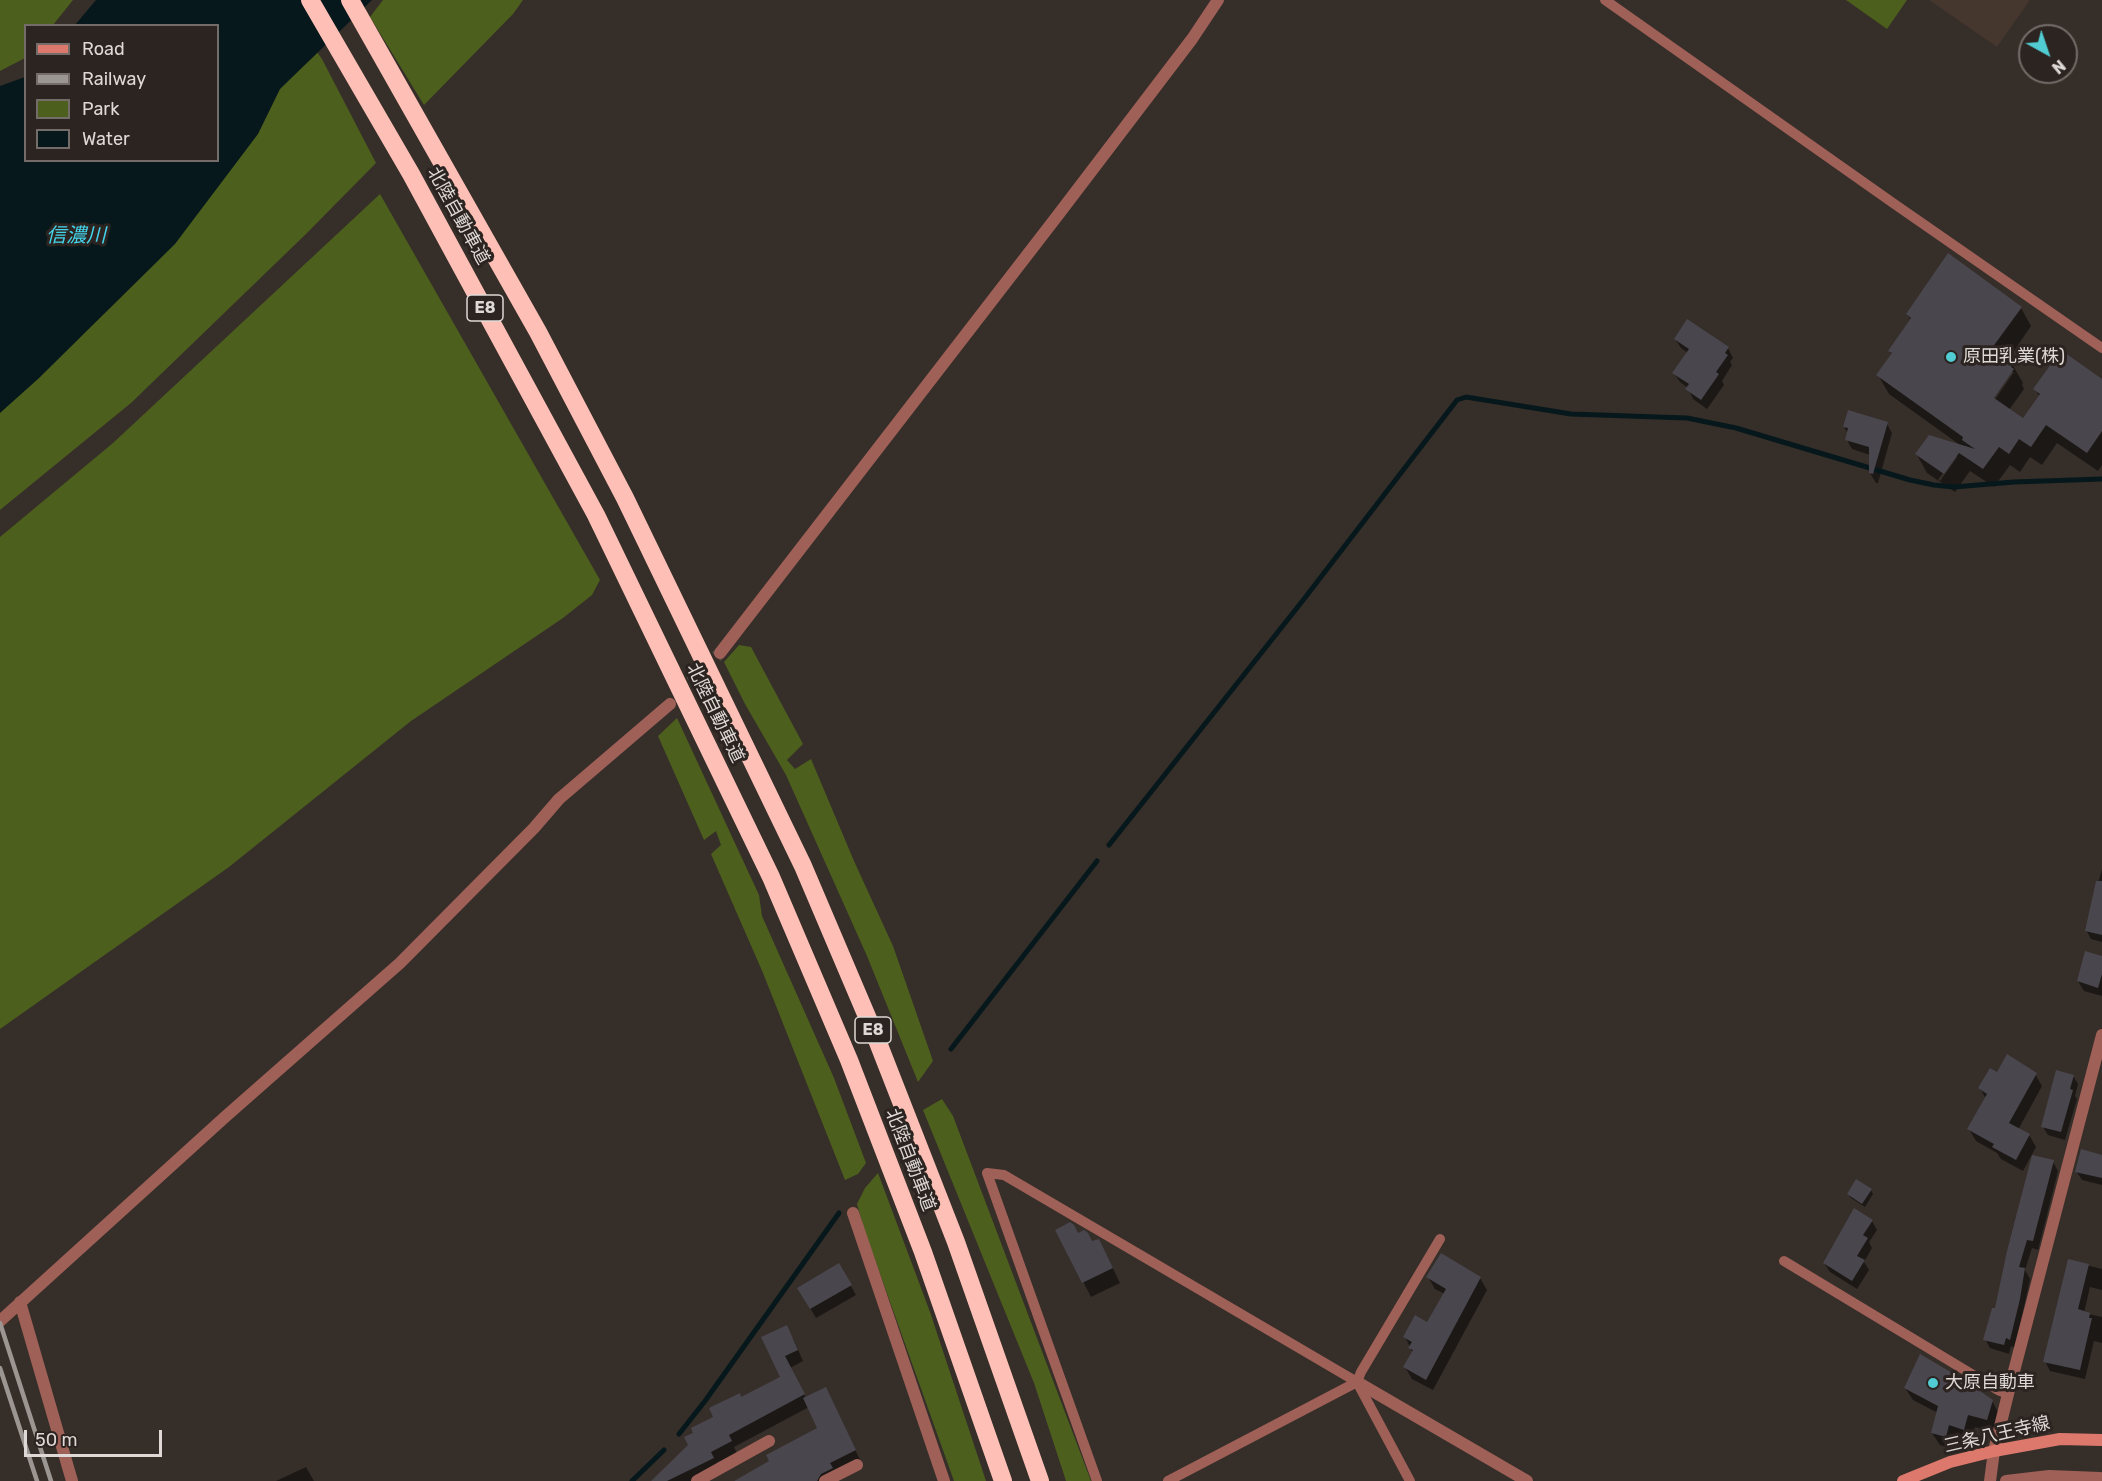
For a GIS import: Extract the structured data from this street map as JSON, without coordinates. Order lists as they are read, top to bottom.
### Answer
{
  "streets": {
    "highway": ["北陸自動車道", "E8"],
    "main road": ["三条八王寺線"]
  },
  "water": ["信濃川"],
  "places": ["原田乳業(株)", "大原自動車"],
  "legend": [
    "Road",
    "Railway",
    "Park",
    "Water"
  ],
  "scale_bar": "50 m",
  "north": "bottom right"
}
